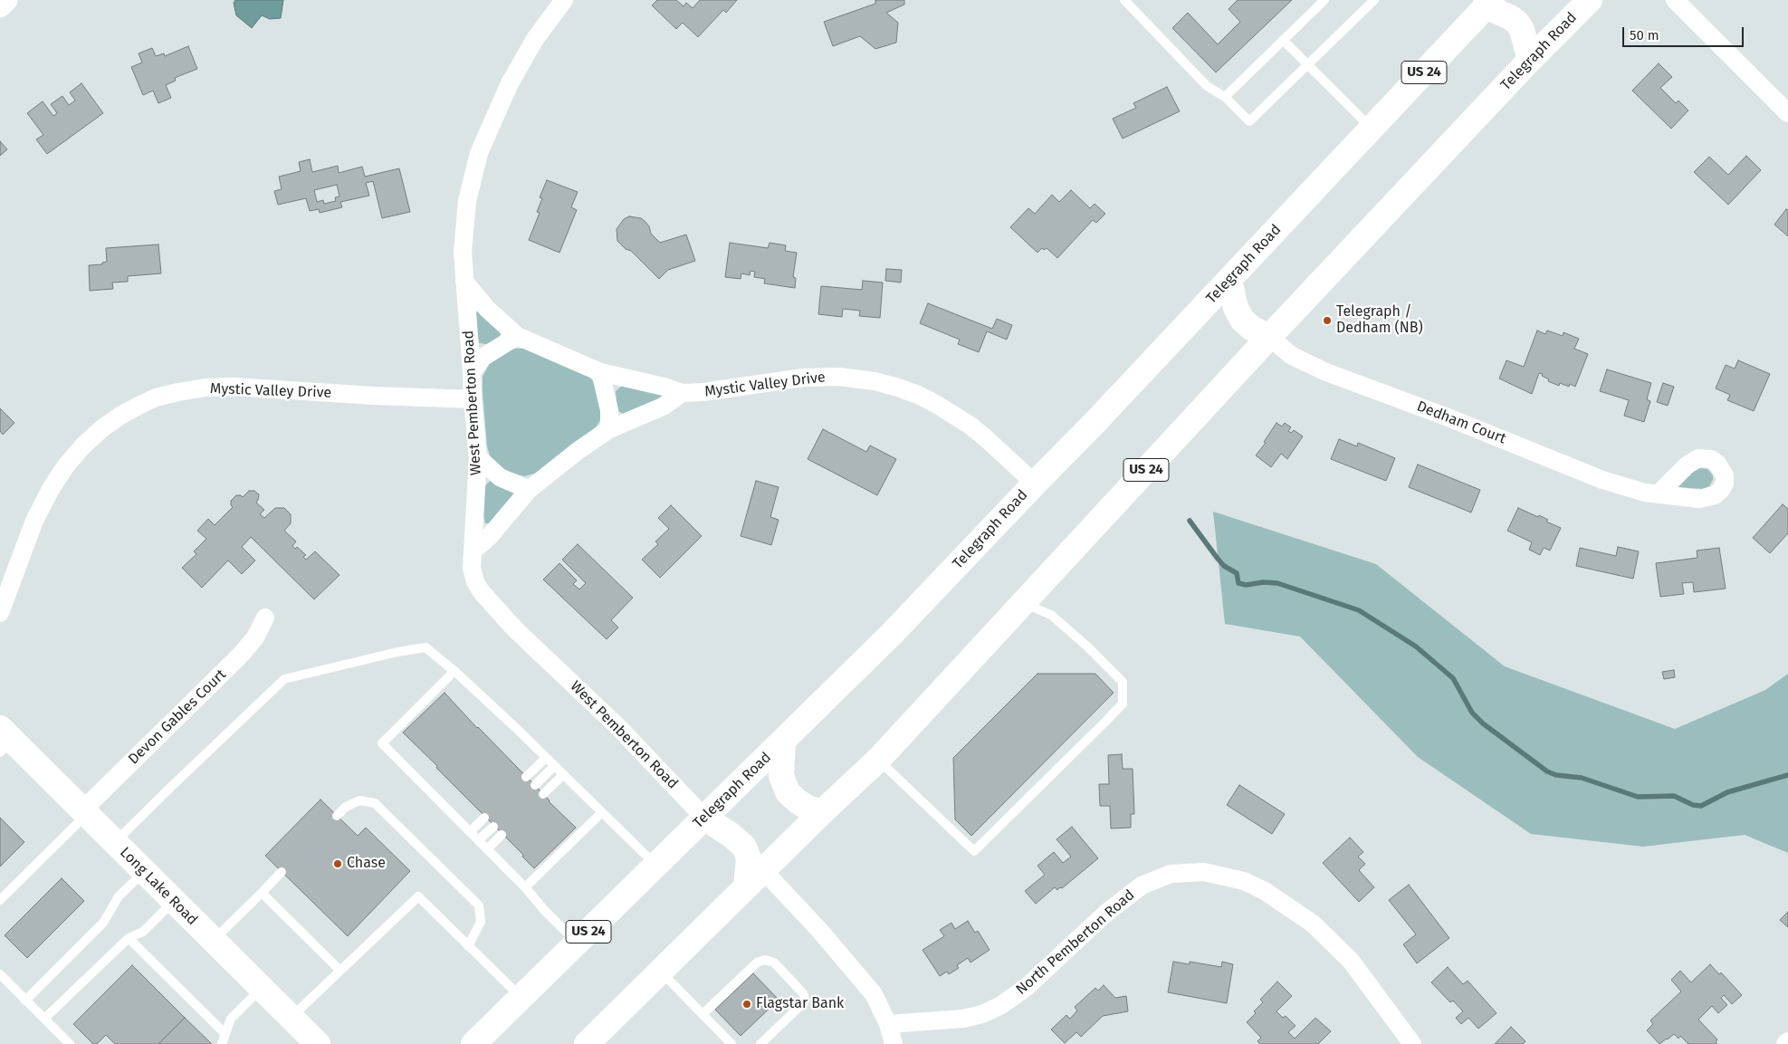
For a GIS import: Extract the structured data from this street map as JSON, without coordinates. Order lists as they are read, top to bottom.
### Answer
{
  "streets": {
    "main road": ["Telegraph Road", "US 24", "Long Lake Road"],
    "street": [
      "Mystic Valley Drive",
      "West Pemberton Road",
      "Dedham Court",
      "Devon Gables Court",
      "North Pemberton Road"
    ]
  },
  "crossings": [
    ["Telegraph Road", "Mystic Valley Drive"],
    ["Telegraph Road", "West Pemberton Road"],
    ["Telegraph Road", "Dedham Court"],
    ["Mystic Valley Drive", "West Pemberton Road"],
    ["Devon Gables Court", "Long Lake Road"]
  ],
  "places": ["Telegraph / Dedham (NB)", "Chase", "Flagstar Bank"],
  "scale_bar": "50 m"
}
